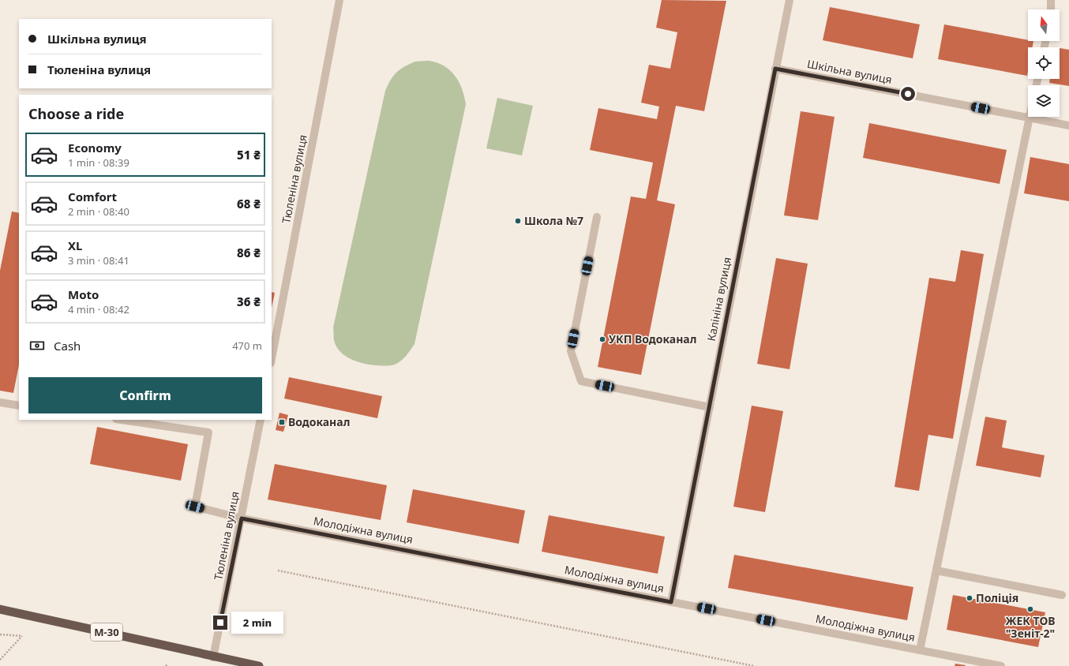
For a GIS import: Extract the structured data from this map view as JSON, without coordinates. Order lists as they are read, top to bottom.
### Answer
{
  "streets": {
    "highway": ["М-30"],
    "street": [
      "Шкільна вулиця",
      "Тюленіна вулиця",
      "Калініна вулиця",
      "Молодіжна вулиця"
    ]
  },
  "crossings": [
    ["Шкільна вулиця", "Калініна вулиця"],
    ["Тюленіна вулиця", "Молодіжна вулиця"],
    ["Тюленіна вулиця", "М-30"],
    ["Калініна вулиця", "Молодіжна вулиця"]
  ],
  "places": {
    "other": [
      "Школа №7",
      "УКП Водоканал",
      "Поліція",
      "ЖЕК ТОВ \"Зеніт-2\""
    ],
    "transit": ["Водоканал"]
  },
  "north": "top",
  "page": {
    "banner": ["Шкільна вулиця", "Тюленіна вулиця"],
    "heading": "Choose a ride",
    "list": [
      {
        "name": "Economy",
        "note": "1 min · 08:39",
        "value": "51 ₴"
      },
      {
        "name": "Comfort",
        "note": "2 min · 08:40",
        "value": "68 ₴"
      },
      {
        "name": "XL",
        "note": "3 min · 08:41",
        "value": "86 ₴"
      },
      {
        "name": "Moto",
        "note": "4 min · 08:42",
        "value": "36 ₴"
      }
    ],
    "pay": ["Cash", "470 m"],
    "buttons": "Confirm",
    "bubble": "2 min"
  }
}
